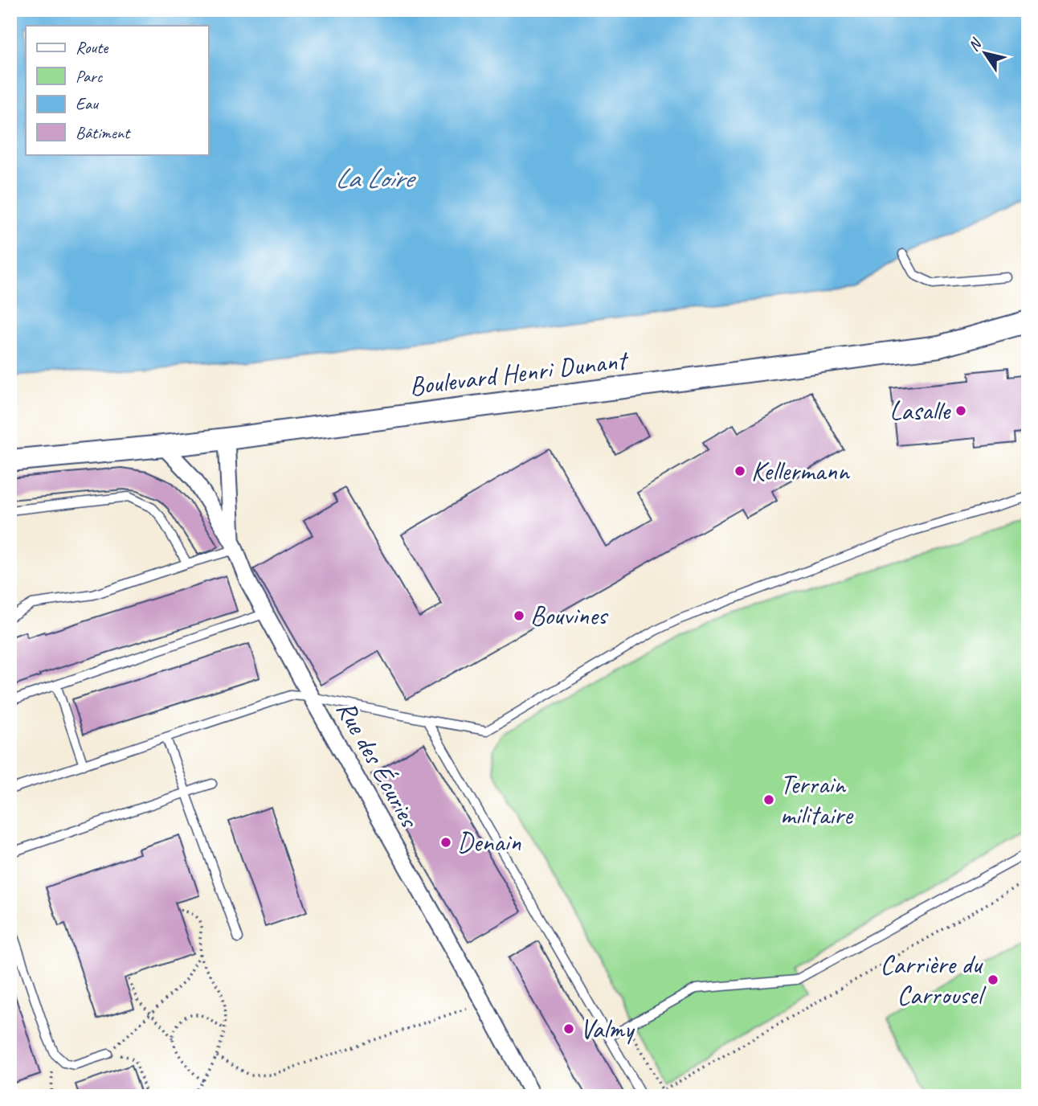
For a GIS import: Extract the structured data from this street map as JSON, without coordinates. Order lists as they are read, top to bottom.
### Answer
{
  "streets": {
    "main road": ["Boulevard Henri Dunant"],
    "street": ["Rue des Écuries"]
  },
  "crossings": [
    ["Boulevard Henri Dunant", "Rue des Écuries"]
  ],
  "water": ["La Loire"],
  "places": [
    "Lasalle",
    "Kellermann",
    "Bouvines",
    "Terrain militaire",
    "Denain",
    "Carrière du Carrousel",
    "Valmy"
  ],
  "legend": [
    "Route",
    "Parc",
    "Eau",
    "Bâtiment"
  ],
  "north": "top left"
}
